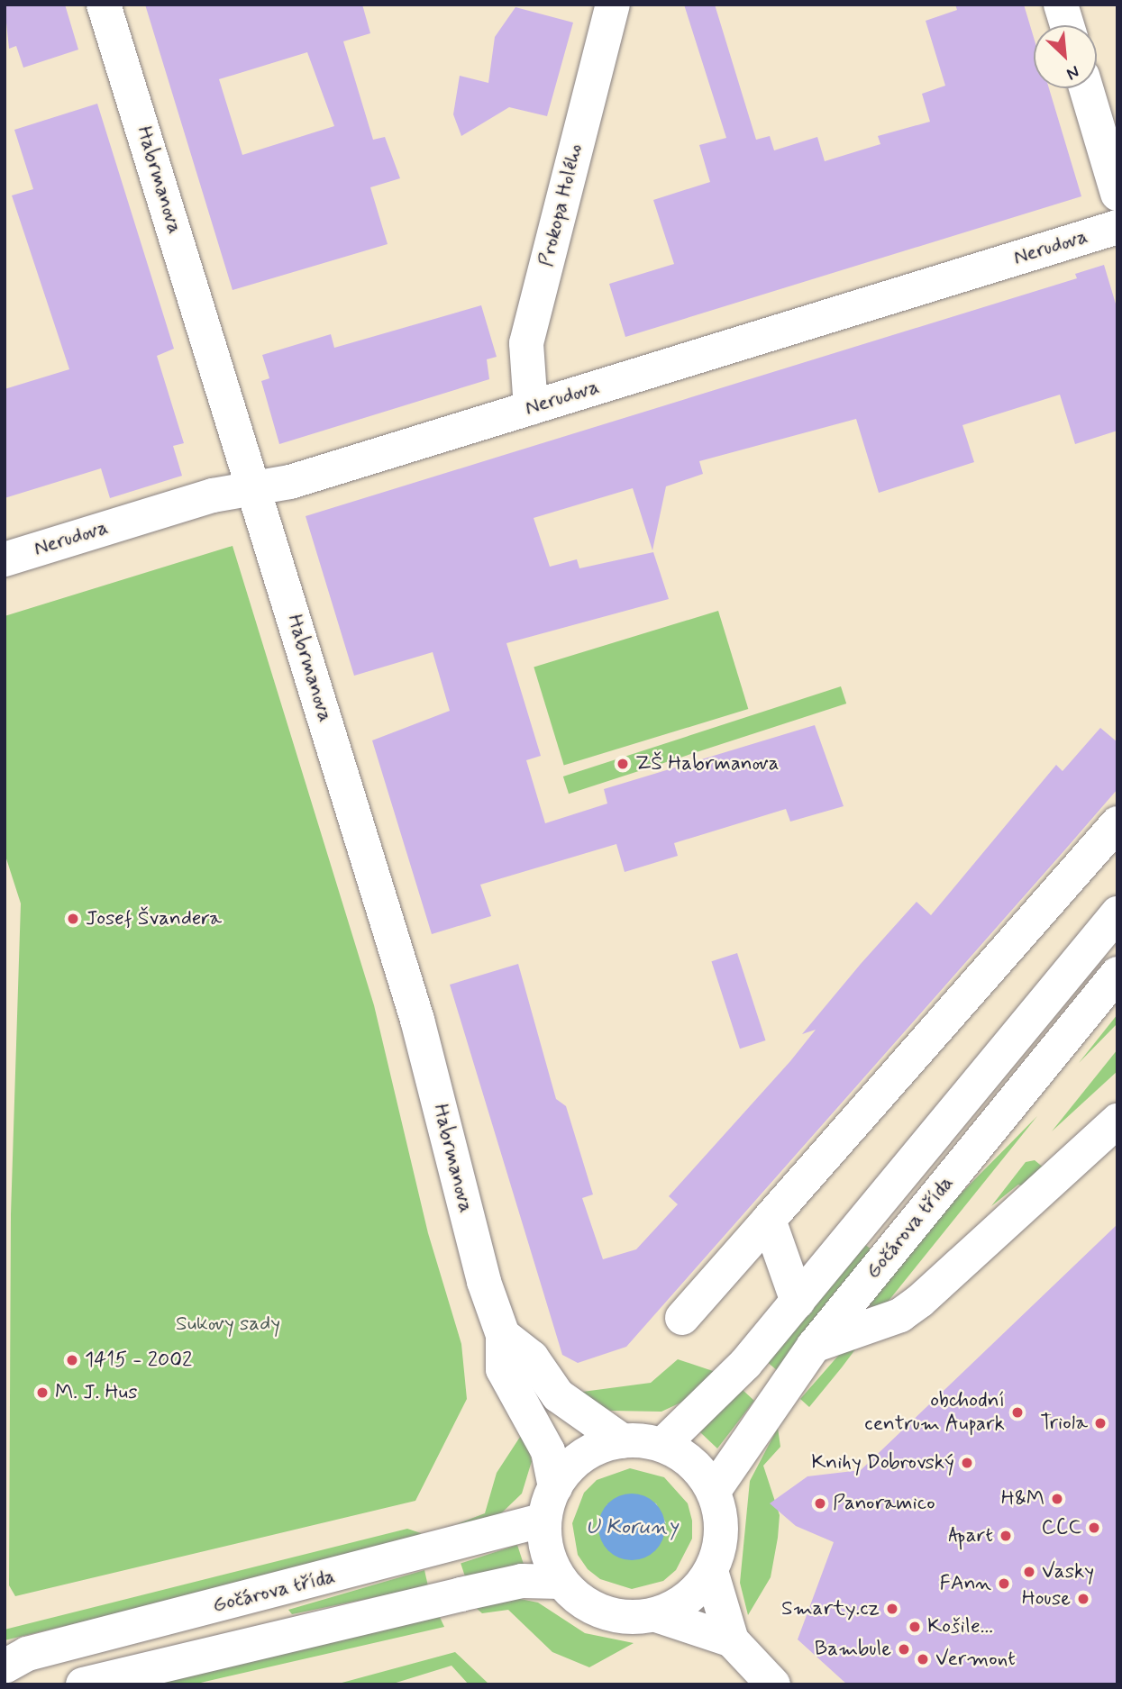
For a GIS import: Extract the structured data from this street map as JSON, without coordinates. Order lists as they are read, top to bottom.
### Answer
{
  "streets": {
    "street": [
      "Habrmanova",
      "Prokopa Holého",
      "Nerudova",
      "Gočárova třída"
    ]
  },
  "crossings": [
    ["Habrmanova", "Nerudova"],
    ["Habrmanova", "Gočárova třída"],
    ["Prokopa Holého", "Nerudova"]
  ],
  "water": ["U Koruny"],
  "parks": ["Sukovy sady"],
  "places": [
    "ZŠ Habrmanova",
    "Josef Švandera",
    "1415 - 2002",
    "M. J. Hus",
    "obchodní centrum Aupark",
    "Triola",
    "Knihy Dobrovský",
    "H&M",
    "Panoramico",
    "CCC",
    "Apart",
    "Vasky",
    "FAnn",
    "House",
    "Smarty.cz",
    "Košile...",
    "Bambule",
    "Vermont"
  ],
  "north": "bottom right"
}
